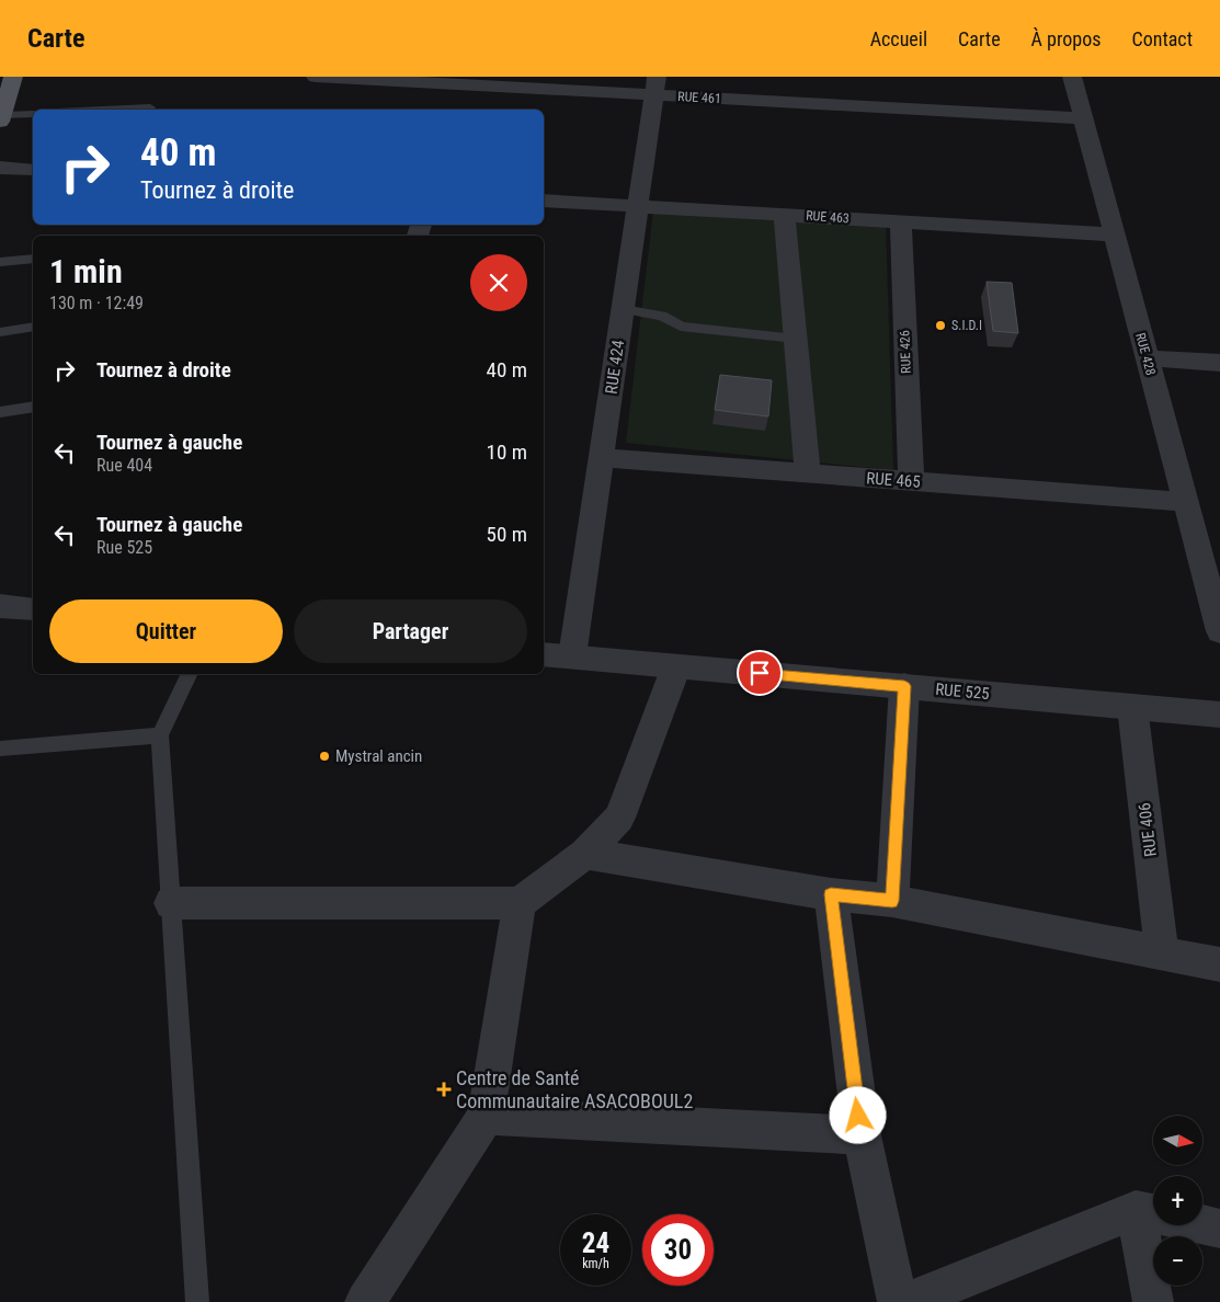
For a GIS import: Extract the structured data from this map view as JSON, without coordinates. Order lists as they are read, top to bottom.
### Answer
{
  "streets": {
    "street": [
      "RUE 461",
      "RUE 463",
      "RUE 426",
      "RUE 428",
      "RUE 424",
      "RUE 465",
      "RUE 525",
      "RUE 406"
    ]
  },
  "crossings": [
    ["RUE 461", "RUE 428"],
    ["RUE 461", "RUE 424"],
    ["RUE 463", "RUE 426"],
    ["RUE 463", "RUE 428"],
    ["RUE 463", "RUE 424"],
    ["RUE 426", "RUE 465"],
    ["RUE 428", "RUE 465"],
    ["RUE 424", "RUE 465"],
    ["RUE 424", "RUE 525"],
    ["RUE 525", "RUE 406"]
  ],
  "places": {
    "other": ["S.I.D.I", "Mystral ancin"],
    "health": ["Centre de Santé Communautaire ASACOBOUL2"]
  },
  "north": "right",
  "page": {
    "header": "Carte",
    "nav": [
      "Accueil",
      "Carte",
      "À propos",
      "Contact"
    ],
    "turn": ["40 m", "Tournez à droite"],
    "heading": ["1 min", "130 m · 12:49"],
    "list": [
      {
        "name": "Tournez à droite",
        "value": "40 m"
      },
      {
        "name": "Tournez à gauche",
        "note": "Rue 404",
        "value": "10 m"
      },
      {
        "name": "Tournez à gauche",
        "note": "Rue 525",
        "value": "50 m"
      }
    ],
    "buttons": ["Quitter", "Partager"],
    "map_buttons": ["+", "−"],
    "speed": "24 km/h",
    "limit": "30"
  }
}
